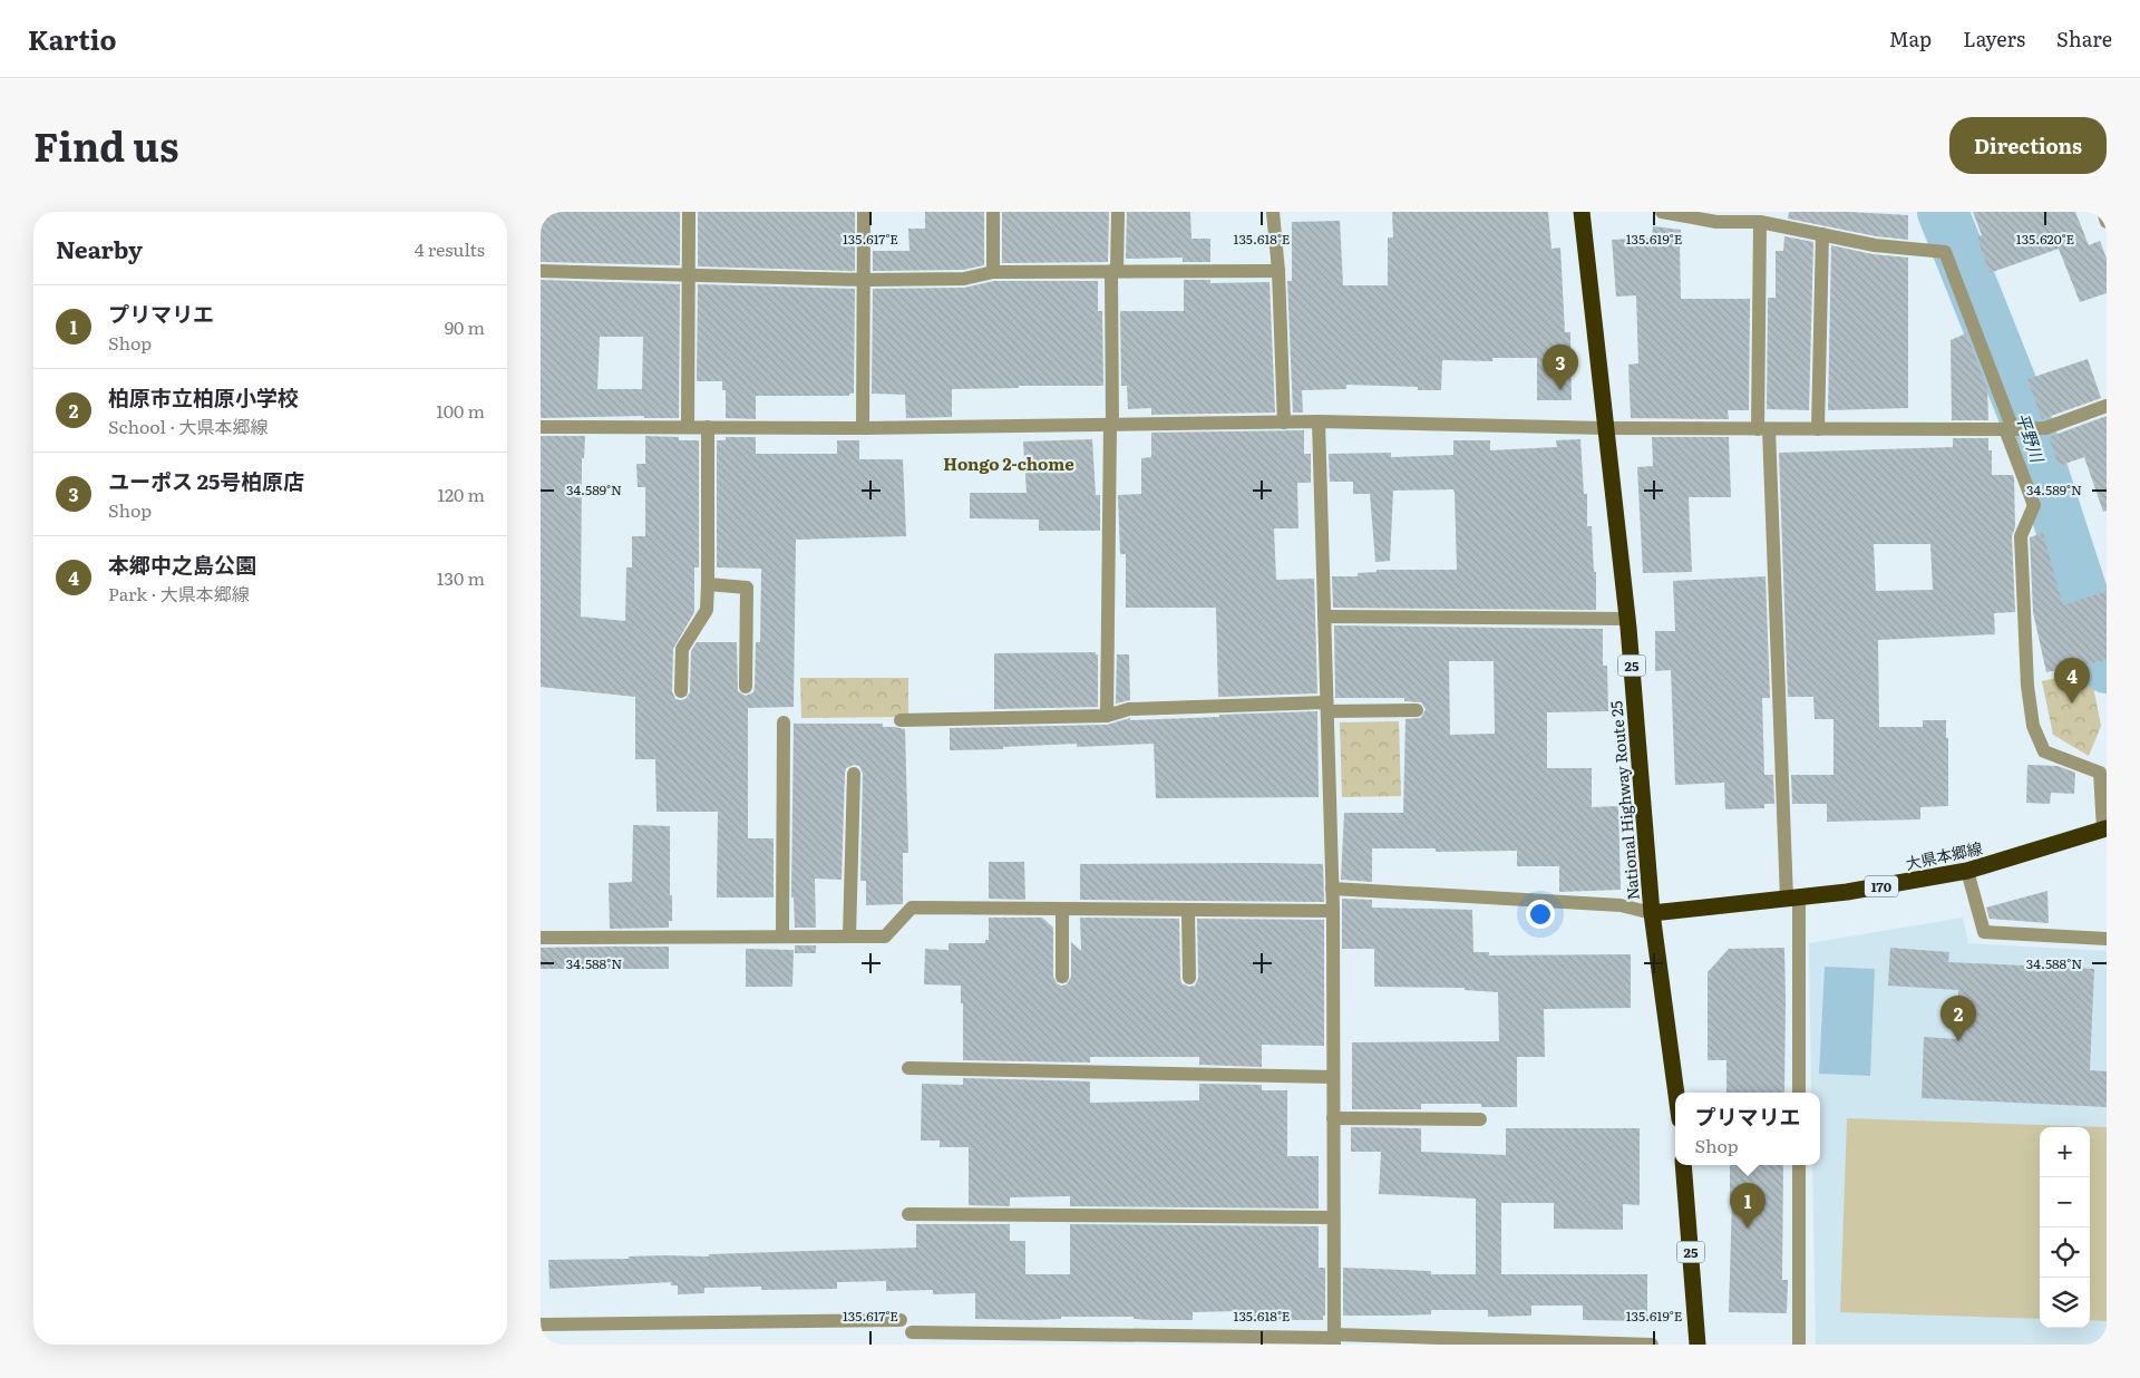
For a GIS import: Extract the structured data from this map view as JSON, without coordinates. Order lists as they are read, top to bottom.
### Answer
{
  "streets": {
    "highway": [
      "25",
      "National Highway Route 25",
      "大県本郷線",
      "170"
    ]
  },
  "crossings": [
    ["National Highway Route 25", "大県本郷線"]
  ],
  "districts": ["Hongo 2-chome"],
  "water": ["平野川"],
  "page": {
    "header": "Kartio",
    "nav": ["Map", "Layers", "Share"],
    "title": "Find us",
    "buttons": "Directions",
    "heading": ["Nearby", "4 results"],
    "list": [
      {
        "mark": "1",
        "name": "プリマリエ",
        "note": "Shop",
        "value": "90 m"
      },
      {
        "mark": "2",
        "name": "柏原市立柏原小学校",
        "note": "School · 大県本郷線",
        "value": "100 m"
      },
      {
        "mark": "3",
        "name": "ユーポス 25号柏原店",
        "note": "Shop",
        "value": "120 m"
      },
      {
        "mark": "4",
        "name": "本郷中之島公園",
        "note": "Park · 大県本郷線",
        "value": "130 m"
      }
    ],
    "pins": [
      "3",
      "4",
      "2",
      "1"
    ],
    "popup": ["プリマリエ", "Shop"],
    "map_buttons": ["+", "−"]
  },
  "coordinates": [
    "135.617°E",
    "135.618°E",
    "135.619°E",
    "135.620°E",
    "34.589°N",
    "34.588°N"
  ]
}
